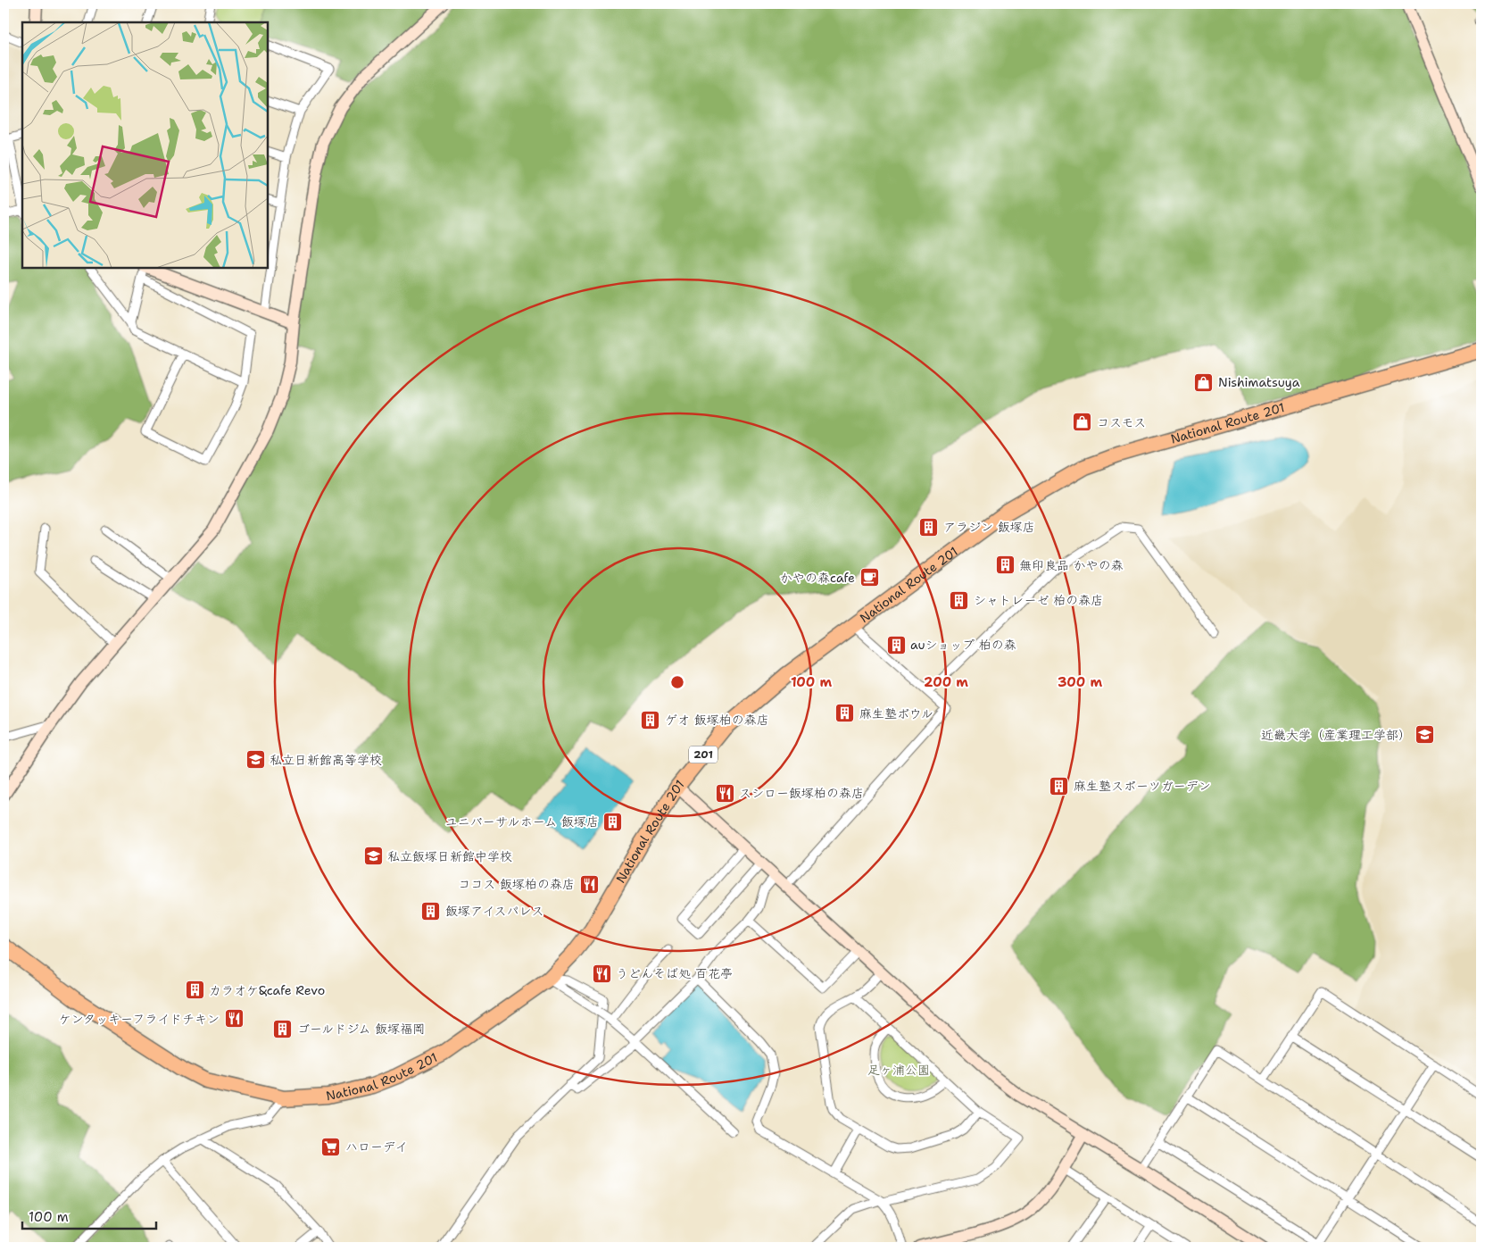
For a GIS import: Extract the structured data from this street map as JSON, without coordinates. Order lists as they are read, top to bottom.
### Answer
{
  "streets": {
    "highway": ["National Route 201", "201"]
  },
  "parks": ["足ヶ浦公園"],
  "places": {
    "shop": ["Nishimatsuya", "コスモス"],
    "building": [
      "アラジン 飯塚店",
      "無印良品 かやの森",
      "シャトレーゼ 柏の森店",
      "auショップ 柏の森",
      "麻生塾ボウル",
      "ゲオ 飯塚柏の森店",
      "麻生塾スポーツガーデン",
      "ユニバーサルホーム 飯塚店",
      "飯塚アイスパレス",
      "カラオケ&cafe Revo",
      "ゴールドジム 飯塚福岡"
    ],
    "cafe": ["かやの森cafe"],
    "school or university": ["近畿大学（産業理工学部）", "私立日新館高等学校", "私立飯塚日新館中学校"],
    "restaurant": [
      "スシロー飯塚柏の森店",
      "ココス 飯塚柏の森店",
      "うどんそば処 百花亭",
      "ケンタッキーフライドチキン"
    ],
    "supermarket": ["ハローデイ"]
  },
  "scale_bar": "100 m",
  "rings": ["100 m", "200 m", "300 m"]
}
